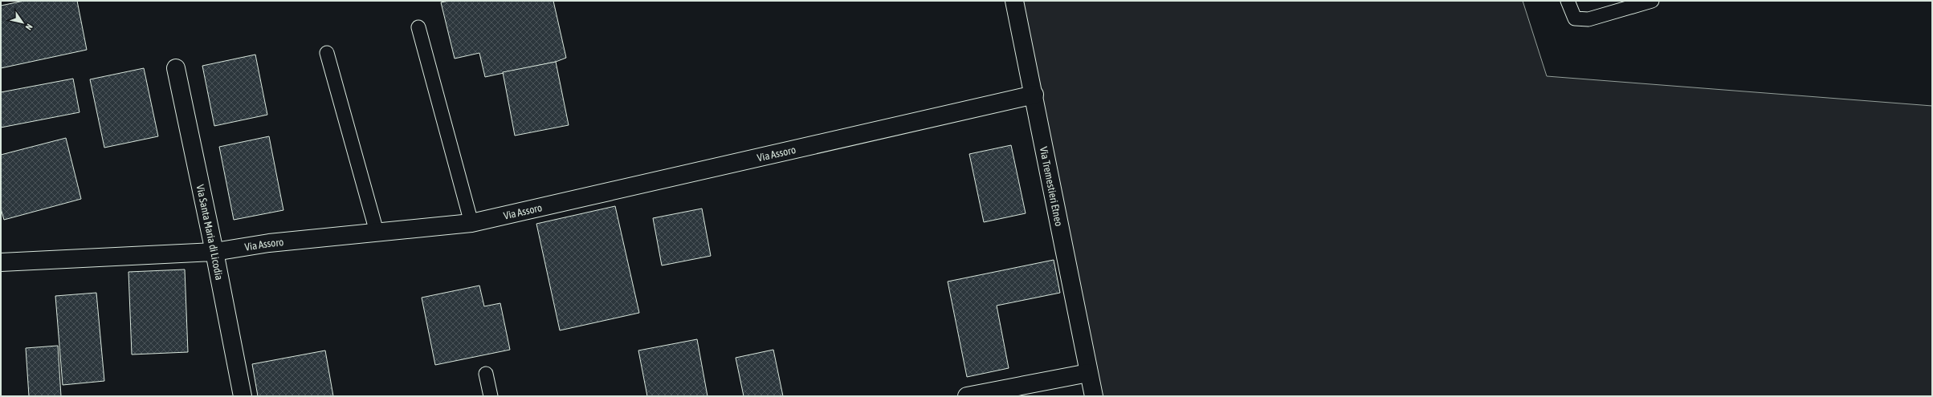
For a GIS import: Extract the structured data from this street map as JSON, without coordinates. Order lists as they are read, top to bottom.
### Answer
{
  "streets": {
    "street": ["Via Assoro", "Via Tremestieri Etneo", "Via Santa Maria di Licodia"]
  },
  "crossings": [
    ["Via Assoro", "Via Tremestieri Etneo"],
    ["Via Assoro", "Via Santa Maria di Licodia"]
  ],
  "north": "bottom right"
}
